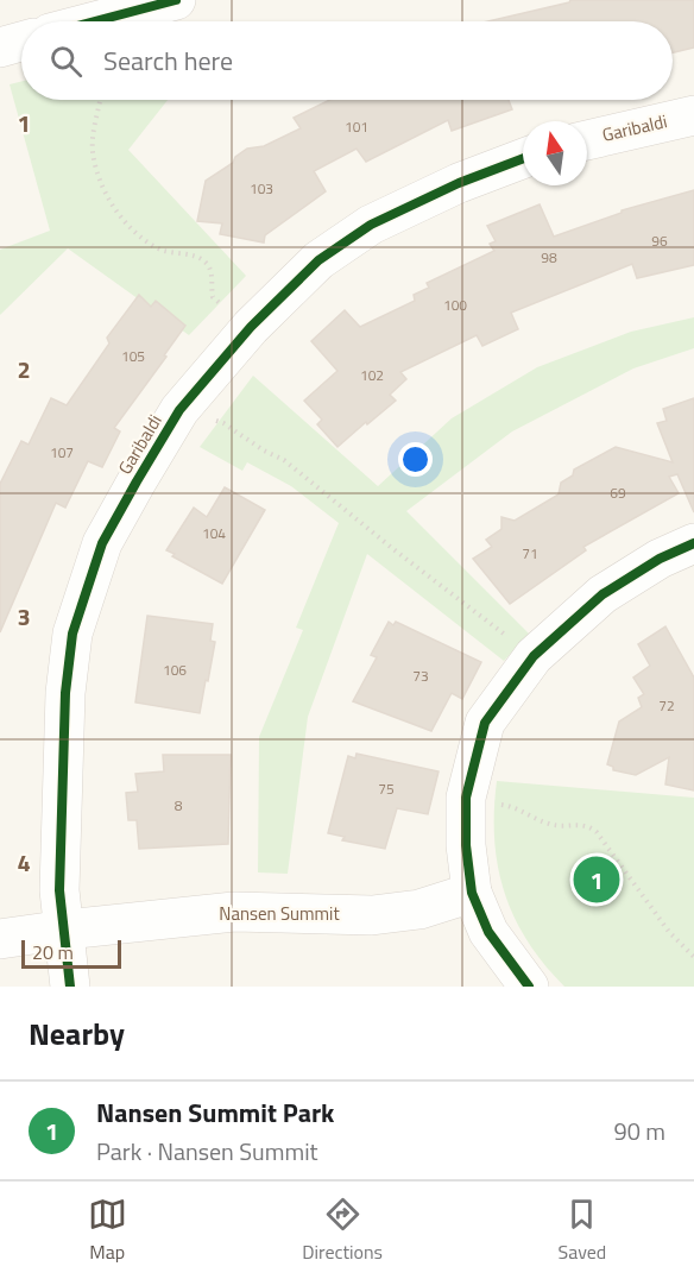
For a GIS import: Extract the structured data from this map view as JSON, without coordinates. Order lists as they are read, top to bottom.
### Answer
{
  "streets": {
    "street": ["Garibaldi", "Nansen Summit"]
  },
  "crossings": [
    ["Garibaldi", "Nansen Summit"]
  ],
  "house_numbers": [
    "101",
    "103",
    "96",
    "98",
    "100",
    "105",
    "102",
    "107",
    "69",
    "104",
    "71",
    "106",
    "73",
    "72",
    "75",
    "8"
  ],
  "scale_bar": "20 m",
  "north": "top",
  "page": {
    "search": "Search here",
    "pins": "1",
    "scale": "20 m",
    "heading": "Nearby",
    "list": [
      {
        "mark": "1",
        "name": "Nansen Summit Park",
        "note": "Park · Nansen Summit",
        "value": "90 m"
      }
    ],
    "nav": ["Map", "Directions", "Saved"]
  },
  "grid": {
    "rows": [
      "1",
      "2",
      "3",
      "4"
    ]
  }
}
